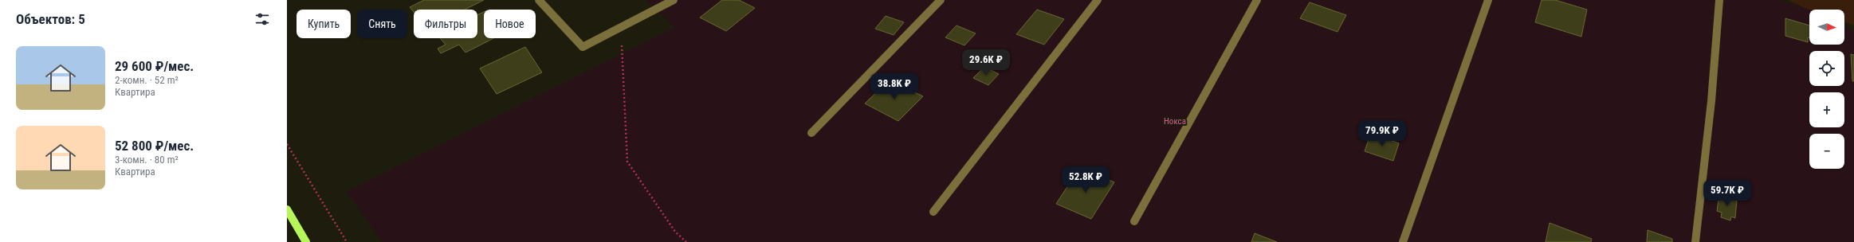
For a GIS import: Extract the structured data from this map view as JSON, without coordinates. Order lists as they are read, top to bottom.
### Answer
{
  "parks": ["Нокса"],
  "north": "right",
  "page": {
    "heading": "Объектов: 5",
    "map_buttons": ["+", "−"],
    "chip": [
      "Купить",
      "Снять",
      "Фильтры",
      "Новое"
    ],
    "list": [
      {
        "name": "29 600 ₽/мес.",
        "note": "2-комн. · 52 m² · Квартира"
      },
      {
        "name": "52 800 ₽/мес.",
        "note": "3-комн. · 80 m² · Квартира"
      }
    ],
    "price": [
      "29.6K ₽",
      "38.8K ₽",
      "79.9K ₽",
      "52.8K ₽",
      "59.7K ₽"
    ]
  }
}
